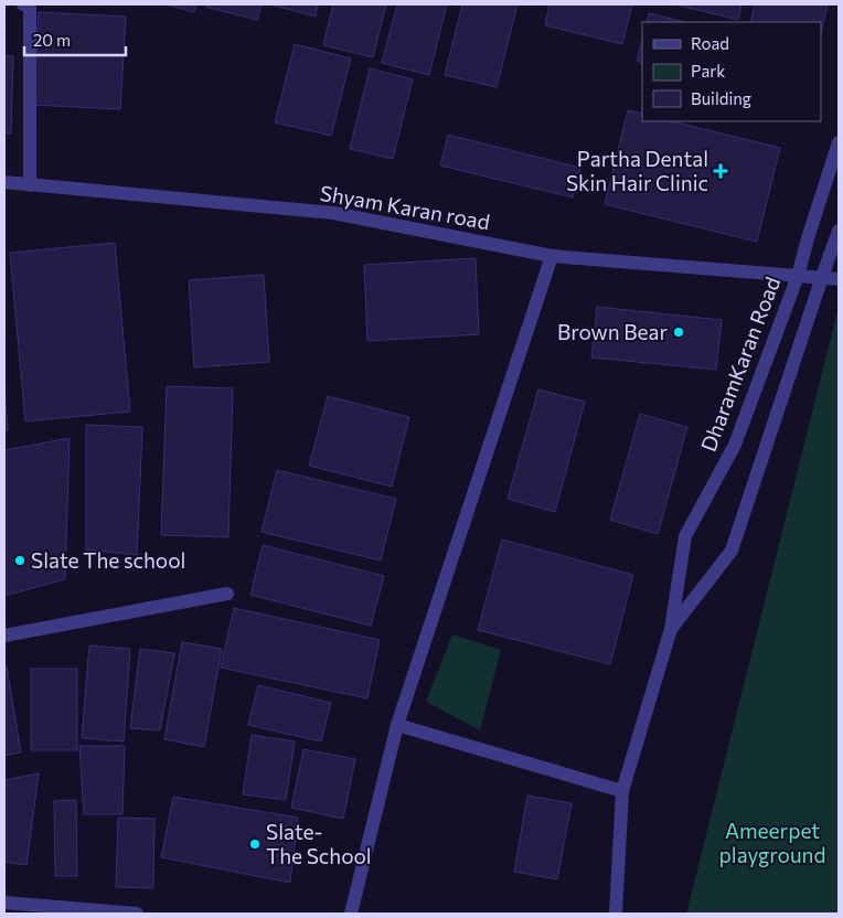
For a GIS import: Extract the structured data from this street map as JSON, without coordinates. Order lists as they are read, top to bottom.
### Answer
{
  "streets": {
    "street": ["Shyam Karan road", "DharamKaran Road"]
  },
  "crossings": [
    ["Shyam Karan road", "DharamKaran Road"]
  ],
  "parks": ["Ameerpet playground"],
  "places": {
    "health": ["Partha Dental Skin Hair Clinic"],
    "other": ["Brown Bear", "Slate The school", "Slate- The School"]
  },
  "legend": ["Road", "Park", "Building"],
  "scale_bar": "20 m"
}
